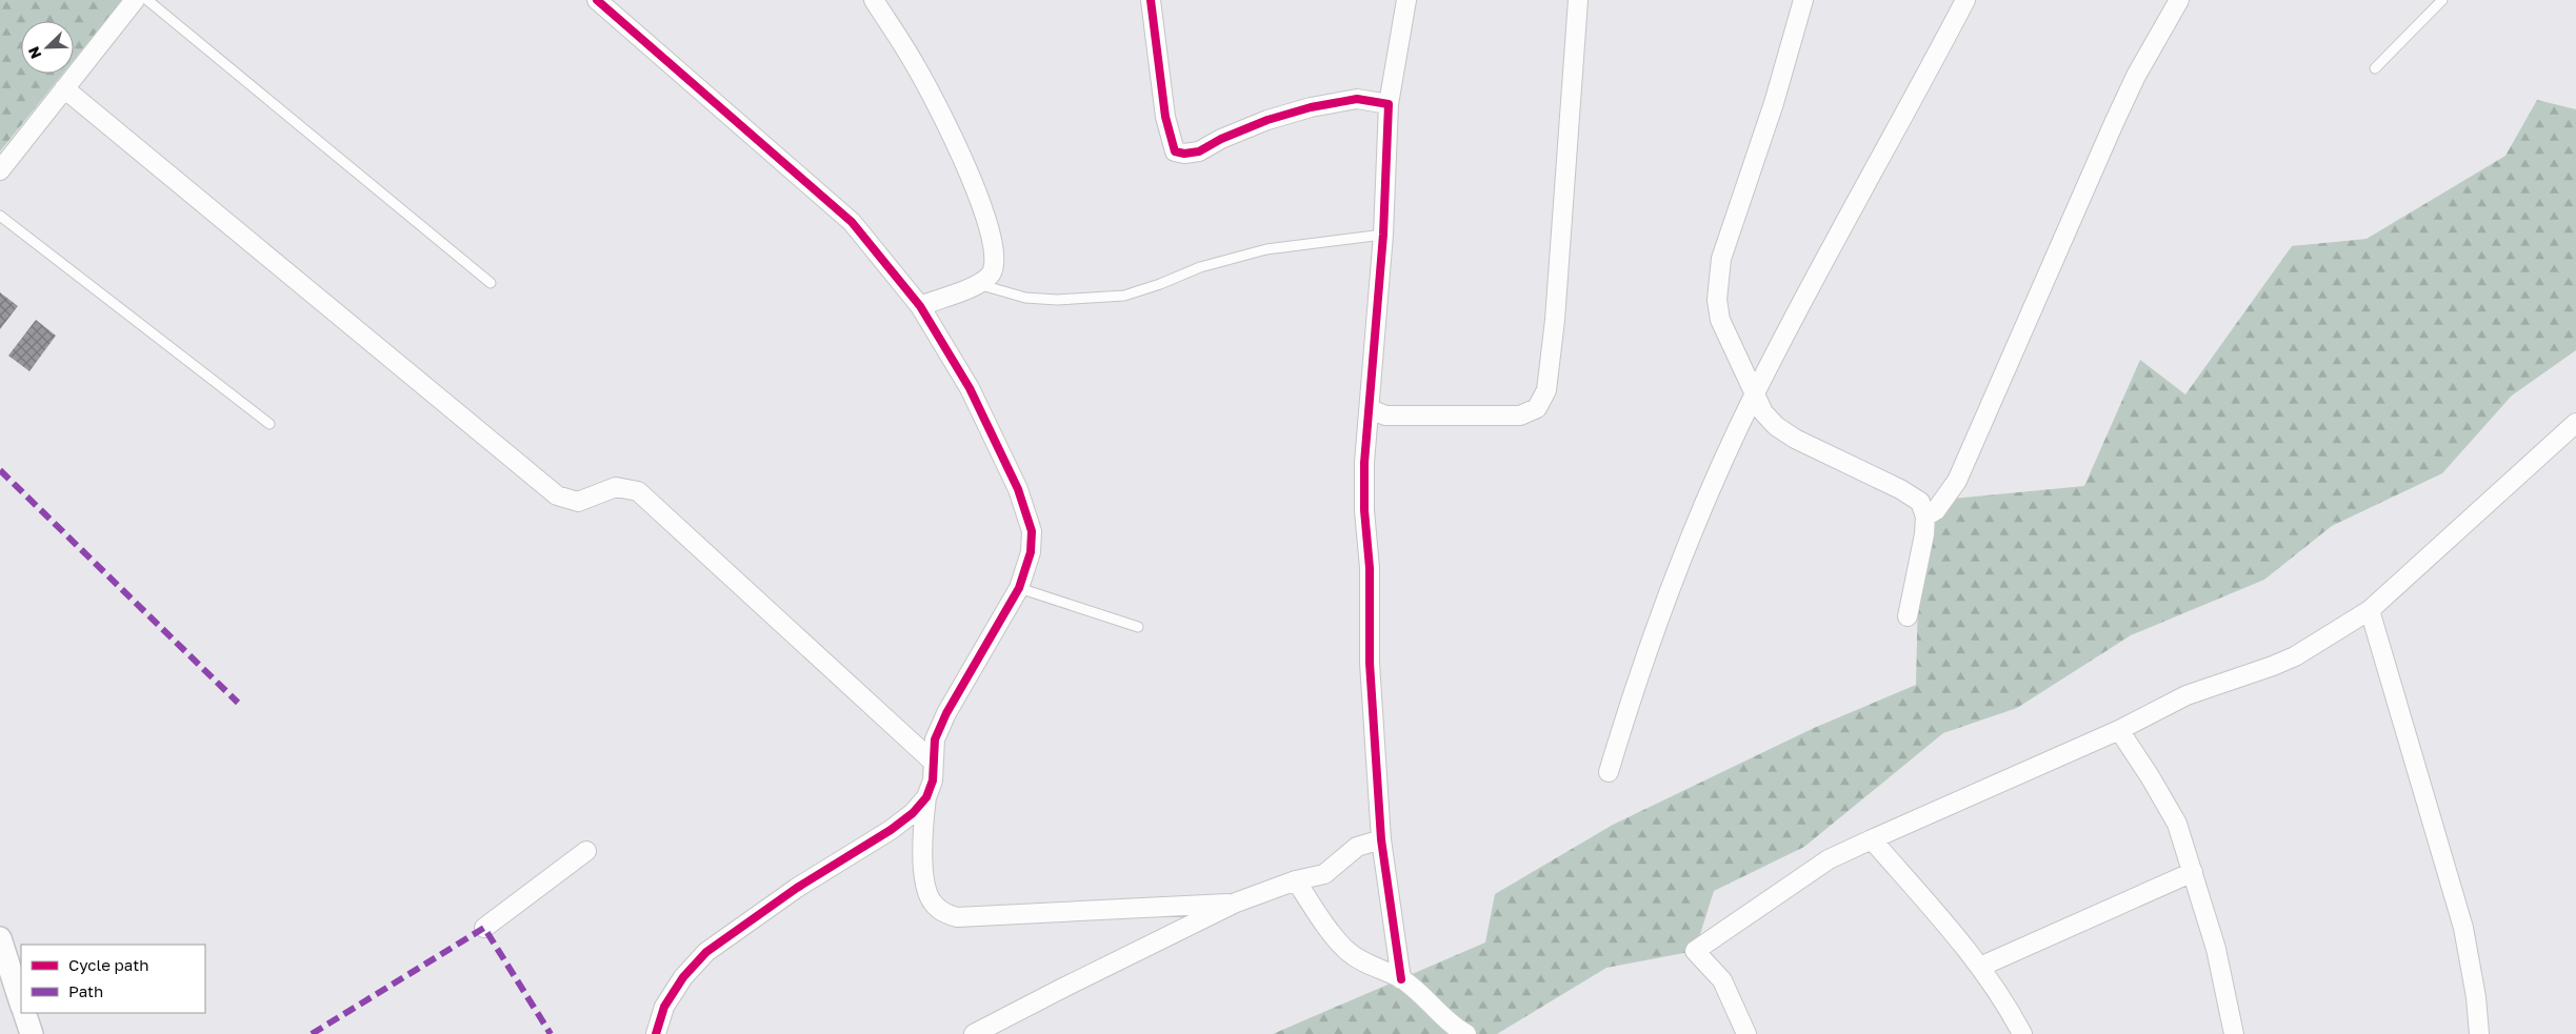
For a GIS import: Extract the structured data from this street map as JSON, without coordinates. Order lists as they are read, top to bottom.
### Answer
{
  "legend": ["Cycle path", "Path"],
  "north": "bottom left"
}
